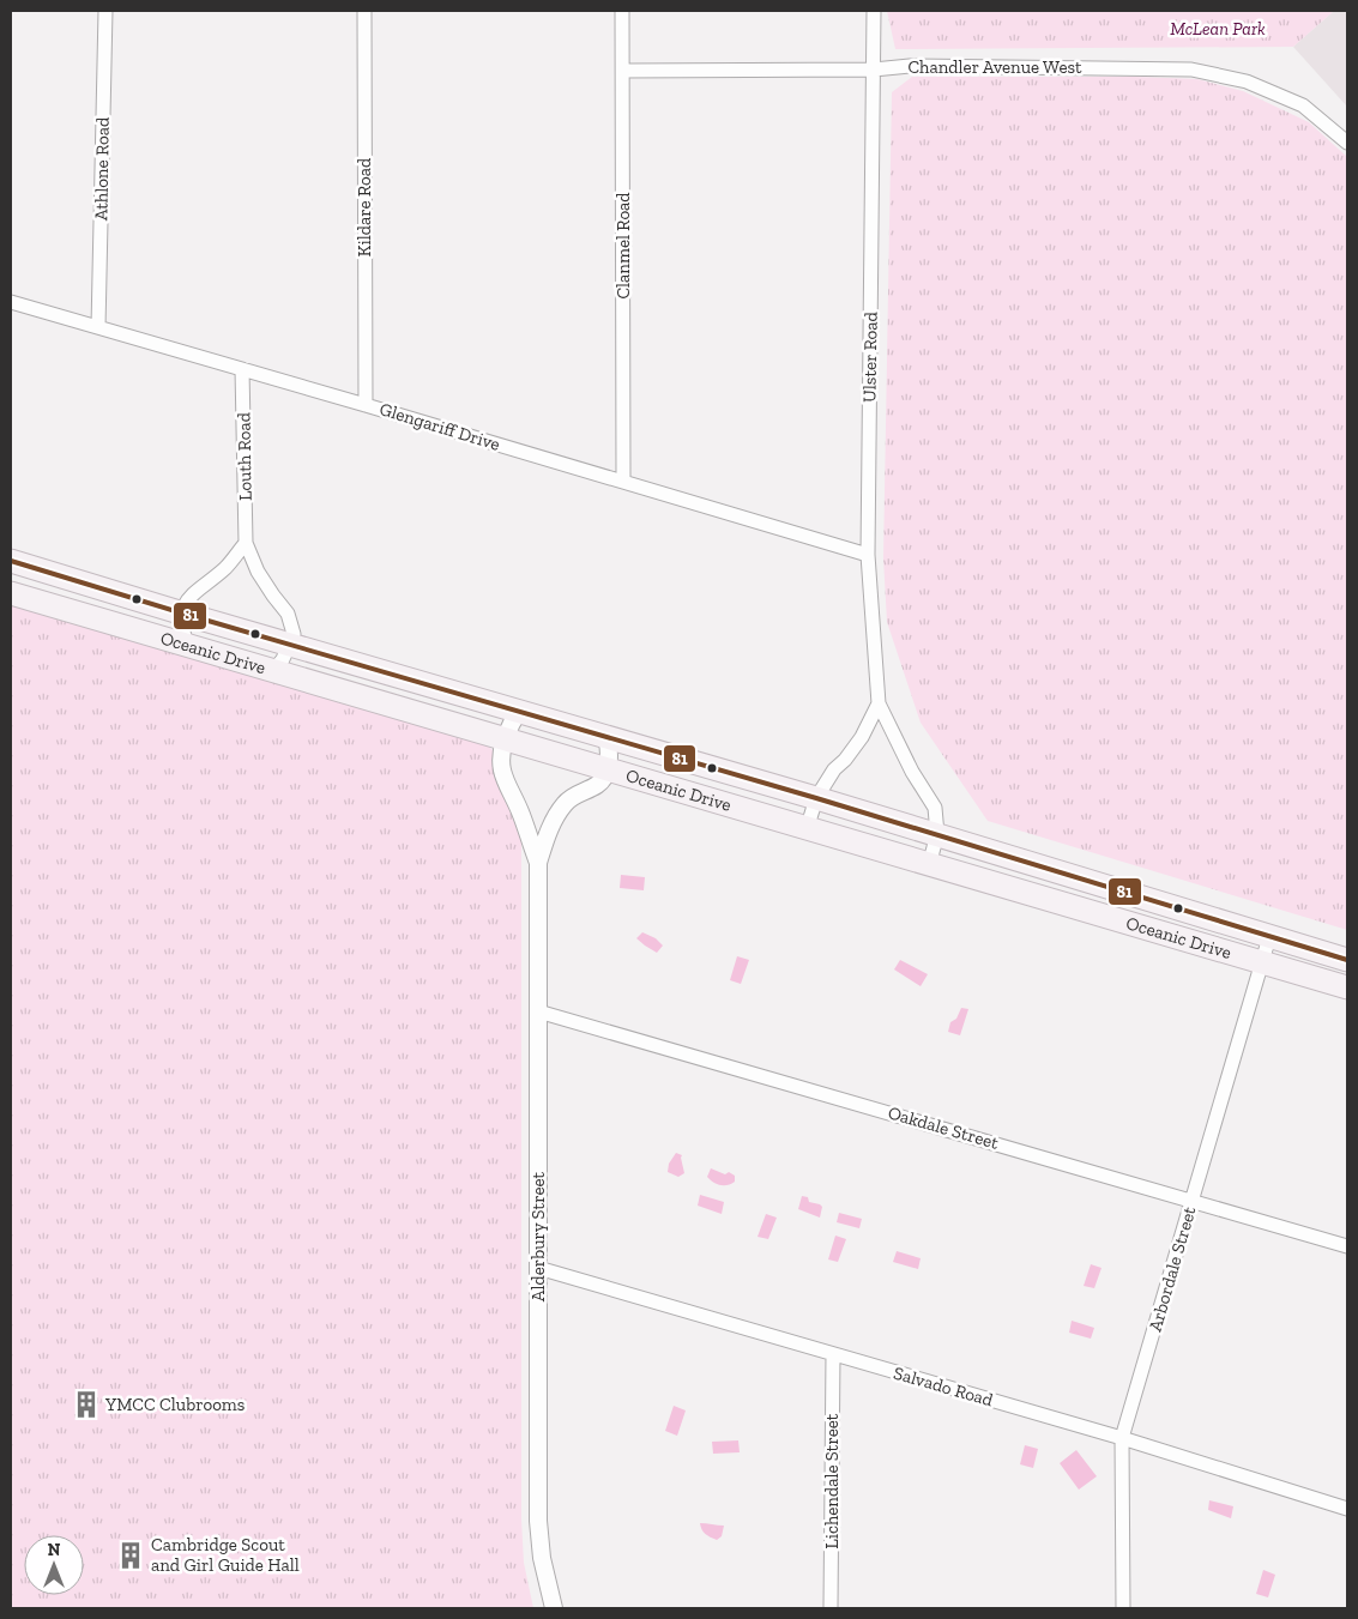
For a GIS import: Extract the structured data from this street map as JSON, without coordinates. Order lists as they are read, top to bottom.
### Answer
{
  "streets": {
    "main road": ["Oceanic Drive"],
    "street": [
      "Chandler Avenue West",
      "Athlone Road",
      "Kildare Road",
      "Clanmel Road",
      "Ulster Road",
      "Glengariff Drive",
      "Louth Road",
      "Oakdale Street",
      "Alderbury Street",
      "Arbordale Street",
      "Salvado Road",
      "Lichendale Street"
    ]
  },
  "crossings": [
    ["Chandler Avenue West", "Clanmel Road"],
    ["Chandler Avenue West", "Ulster Road"],
    ["Athlone Road", "Glengariff Drive"],
    ["Kildare Road", "Glengariff Drive"],
    ["Clanmel Road", "Glengariff Drive"],
    ["Ulster Road", "Glengariff Drive"],
    ["Ulster Road", "Oceanic Drive"],
    ["Glengariff Drive", "Louth Road"],
    ["Louth Road", "Oceanic Drive"],
    ["Oceanic Drive", "Alderbury Street"],
    ["Oceanic Drive", "Arbordale Street"],
    ["Oakdale Street", "Alderbury Street"],
    ["Oakdale Street", "Arbordale Street"],
    ["Alderbury Street", "Salvado Road"],
    ["Arbordale Street", "Salvado Road"],
    ["Salvado Road", "Lichendale Street"]
  ],
  "parks": ["McLean Park"],
  "places": {
    "building": ["YMCC Clubrooms", "Cambridge Scout and Girl Guide Hall"]
  },
  "lines": ["transit line 81"],
  "north": "top"
}
